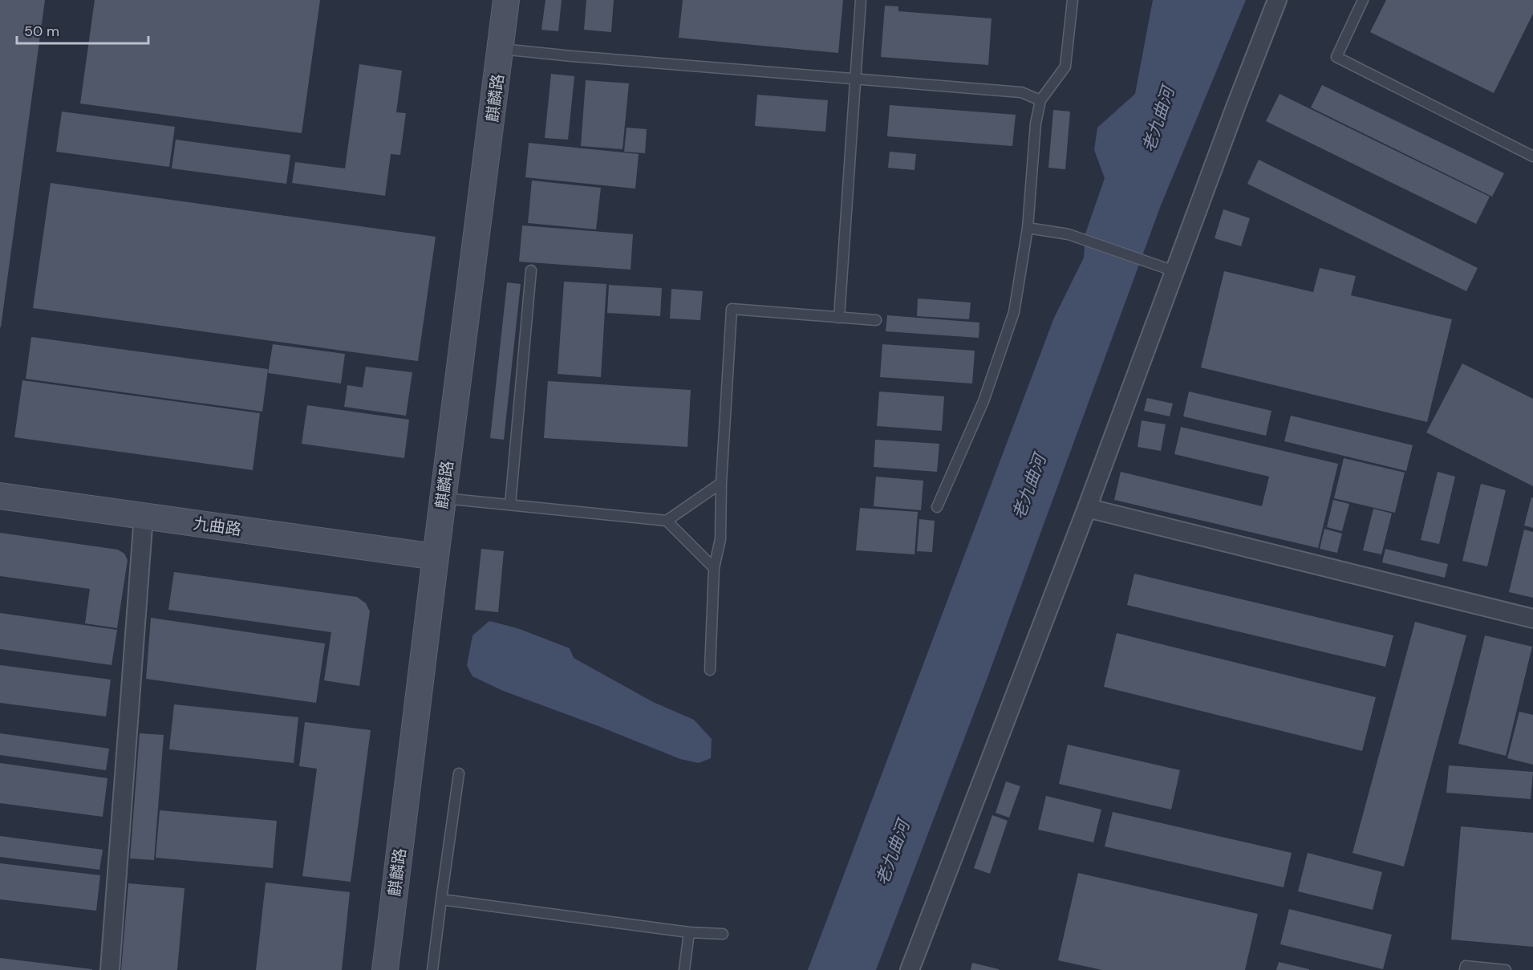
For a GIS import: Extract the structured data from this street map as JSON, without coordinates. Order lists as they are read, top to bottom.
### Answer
{
  "streets": {
    "street": ["麒麟路", "九曲路"]
  },
  "crossings": [
    ["麒麟路", "九曲路"]
  ],
  "water": ["老九曲河"],
  "scale_bar": "50 m"
}
